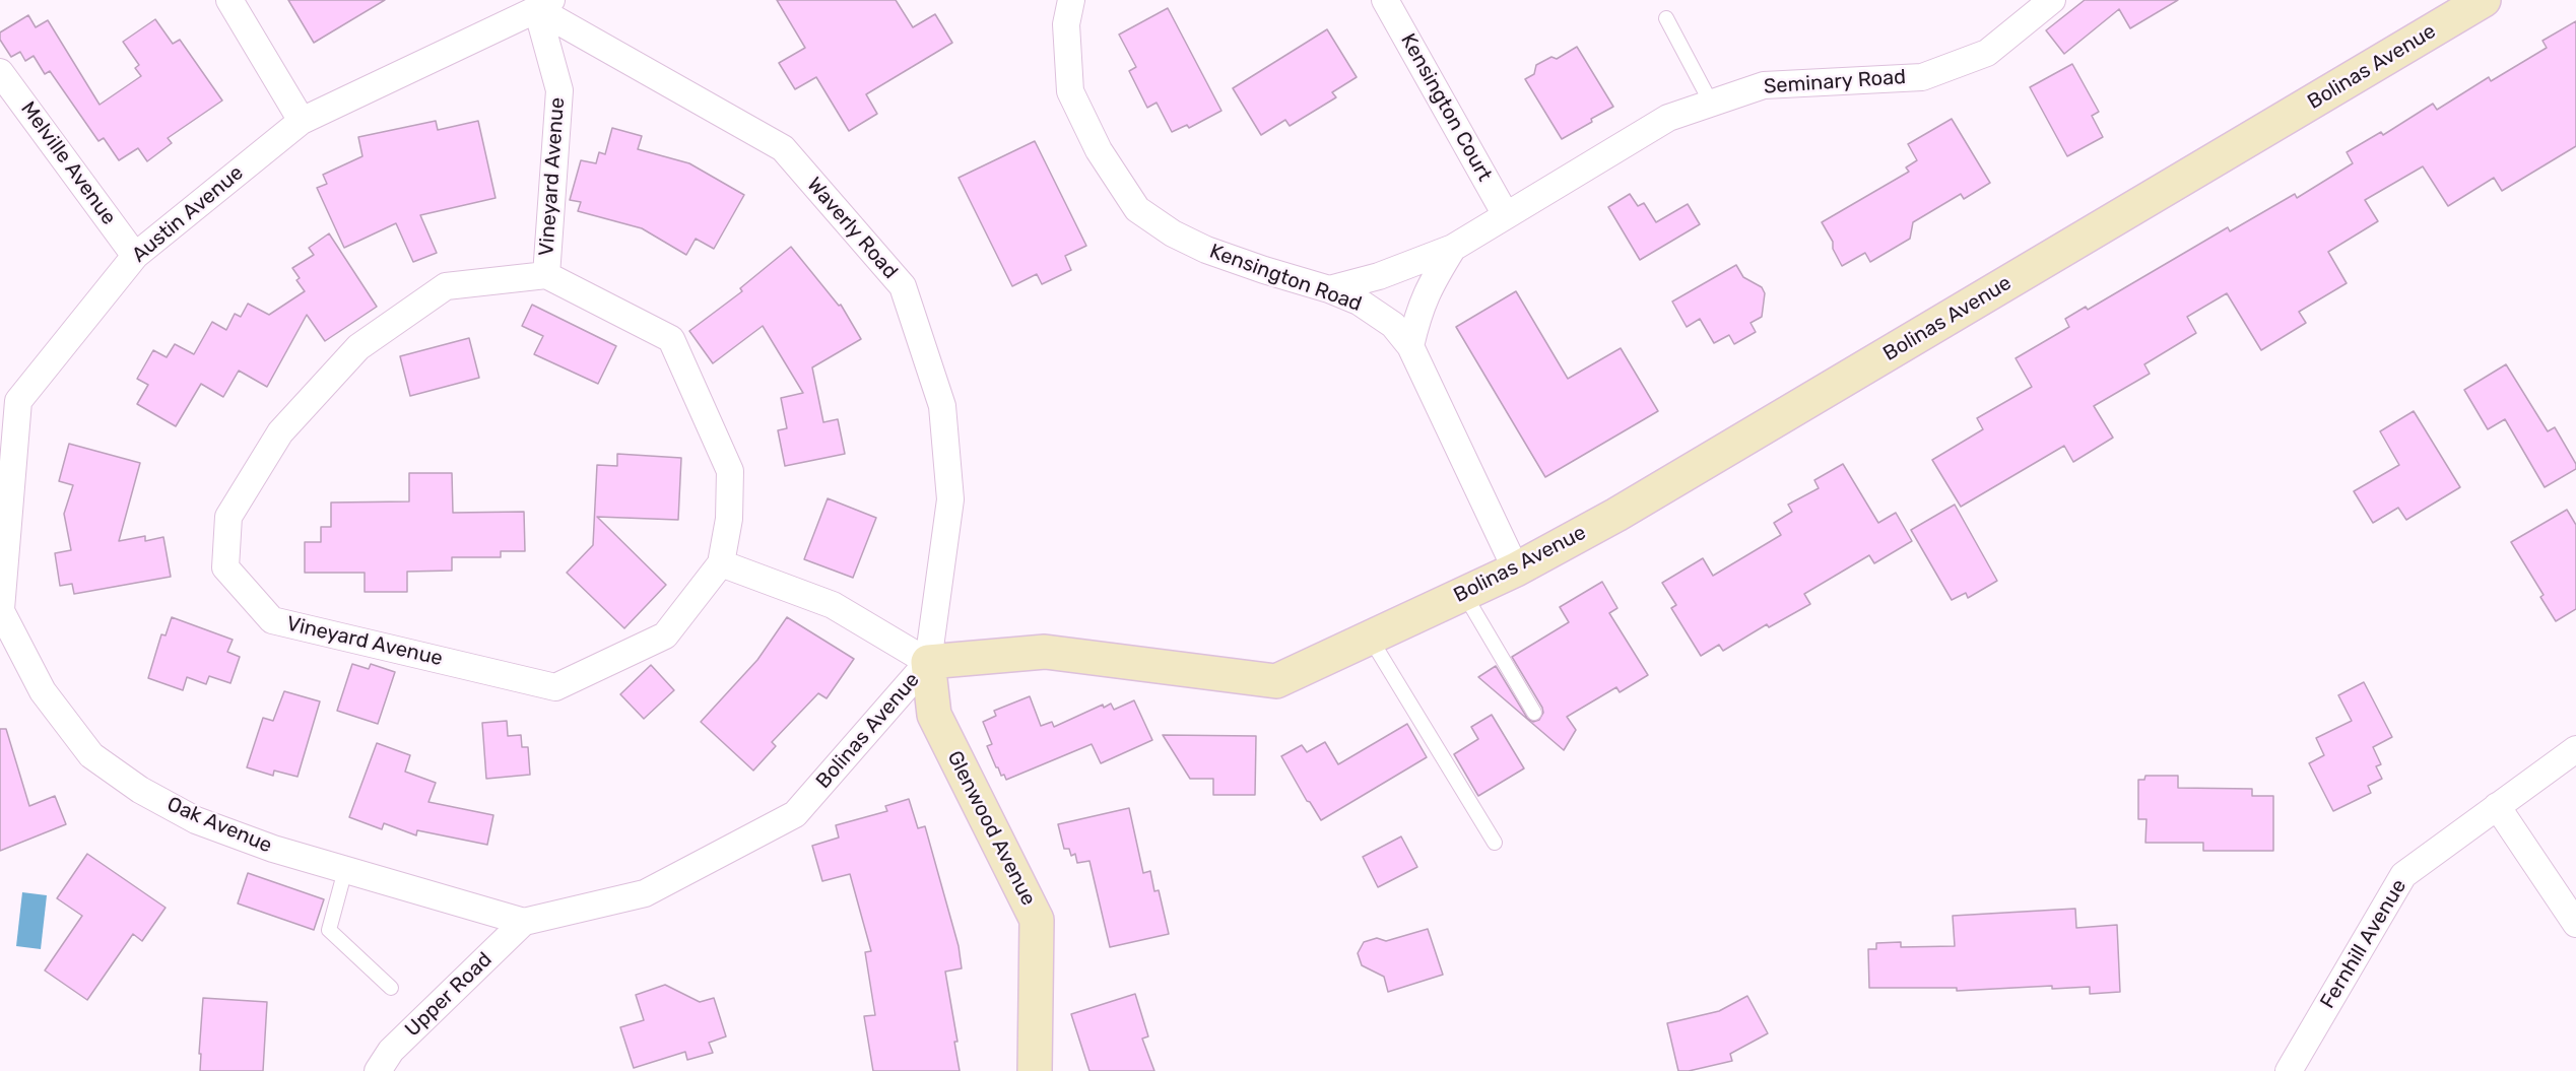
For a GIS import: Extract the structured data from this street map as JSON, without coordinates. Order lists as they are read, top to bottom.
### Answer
{
  "streets": {
    "street": [
      "Bolinas Avenue",
      "Seminary Road",
      "Kensington Court",
      "Melville Avenue",
      "Vineyard Avenue",
      "Austin Avenue",
      "Waverly Road",
      "Kensington Road",
      "Oak Avenue",
      "Glenwood Avenue",
      "Fernhill Avenue",
      "Upper Road"
    ]
  },
  "crossings": [
    ["Bolinas Avenue", "Waverly Road"],
    ["Bolinas Avenue", "Kensington Road"],
    ["Bolinas Avenue", "Oak Avenue"],
    ["Bolinas Avenue", "Glenwood Avenue"],
    ["Bolinas Avenue", "Upper Road"],
    ["Seminary Road", "Kensington Court"],
    ["Seminary Road", "Kensington Road"],
    ["Melville Avenue", "Austin Avenue"],
    ["Vineyard Avenue", "Austin Avenue"],
    ["Vineyard Avenue", "Waverly Road"],
    ["Austin Avenue", "Waverly Road"],
    ["Austin Avenue", "Oak Avenue"],
    ["Waverly Road", "Glenwood Avenue"],
    ["Oak Avenue", "Upper Road"]
  ]
}
